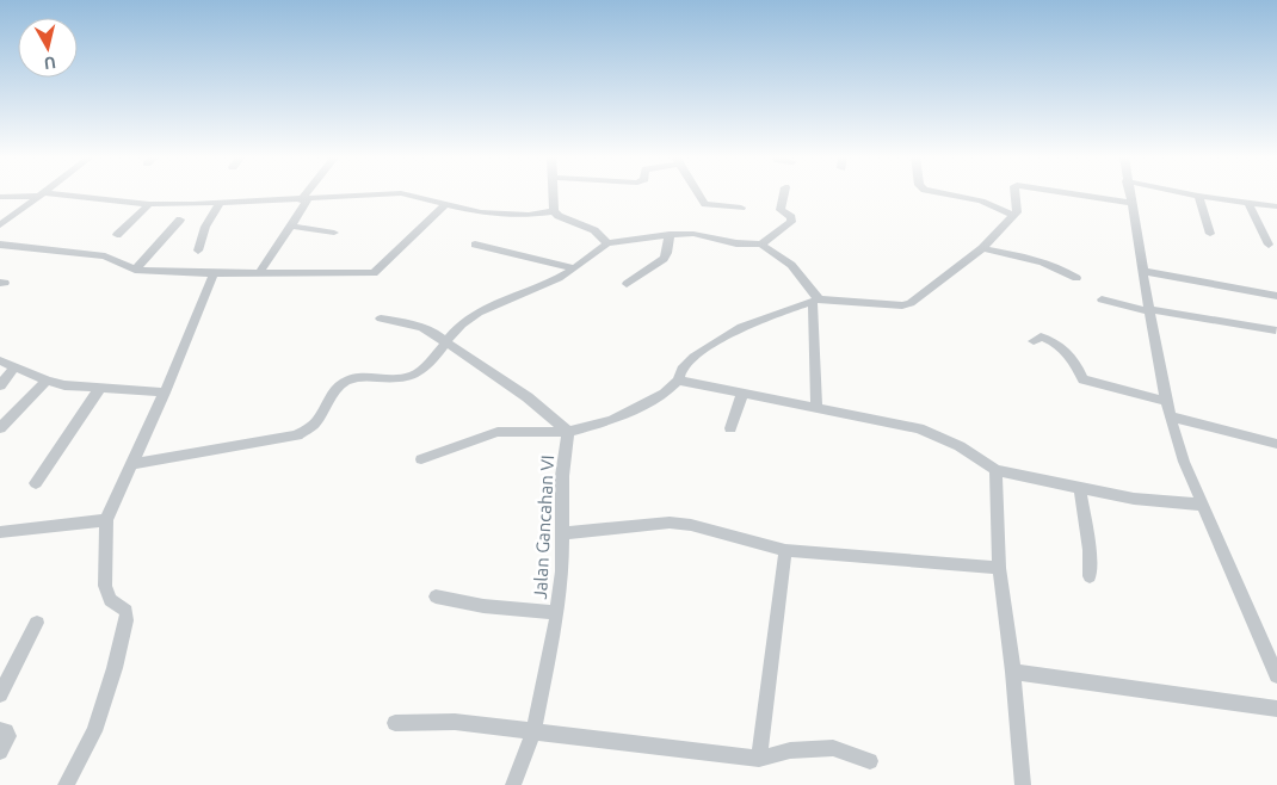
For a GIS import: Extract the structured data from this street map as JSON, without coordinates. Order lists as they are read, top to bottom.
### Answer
{
  "streets": {
    "street": ["Jalan Gancahan VI"]
  },
  "north": "bottom"
}
